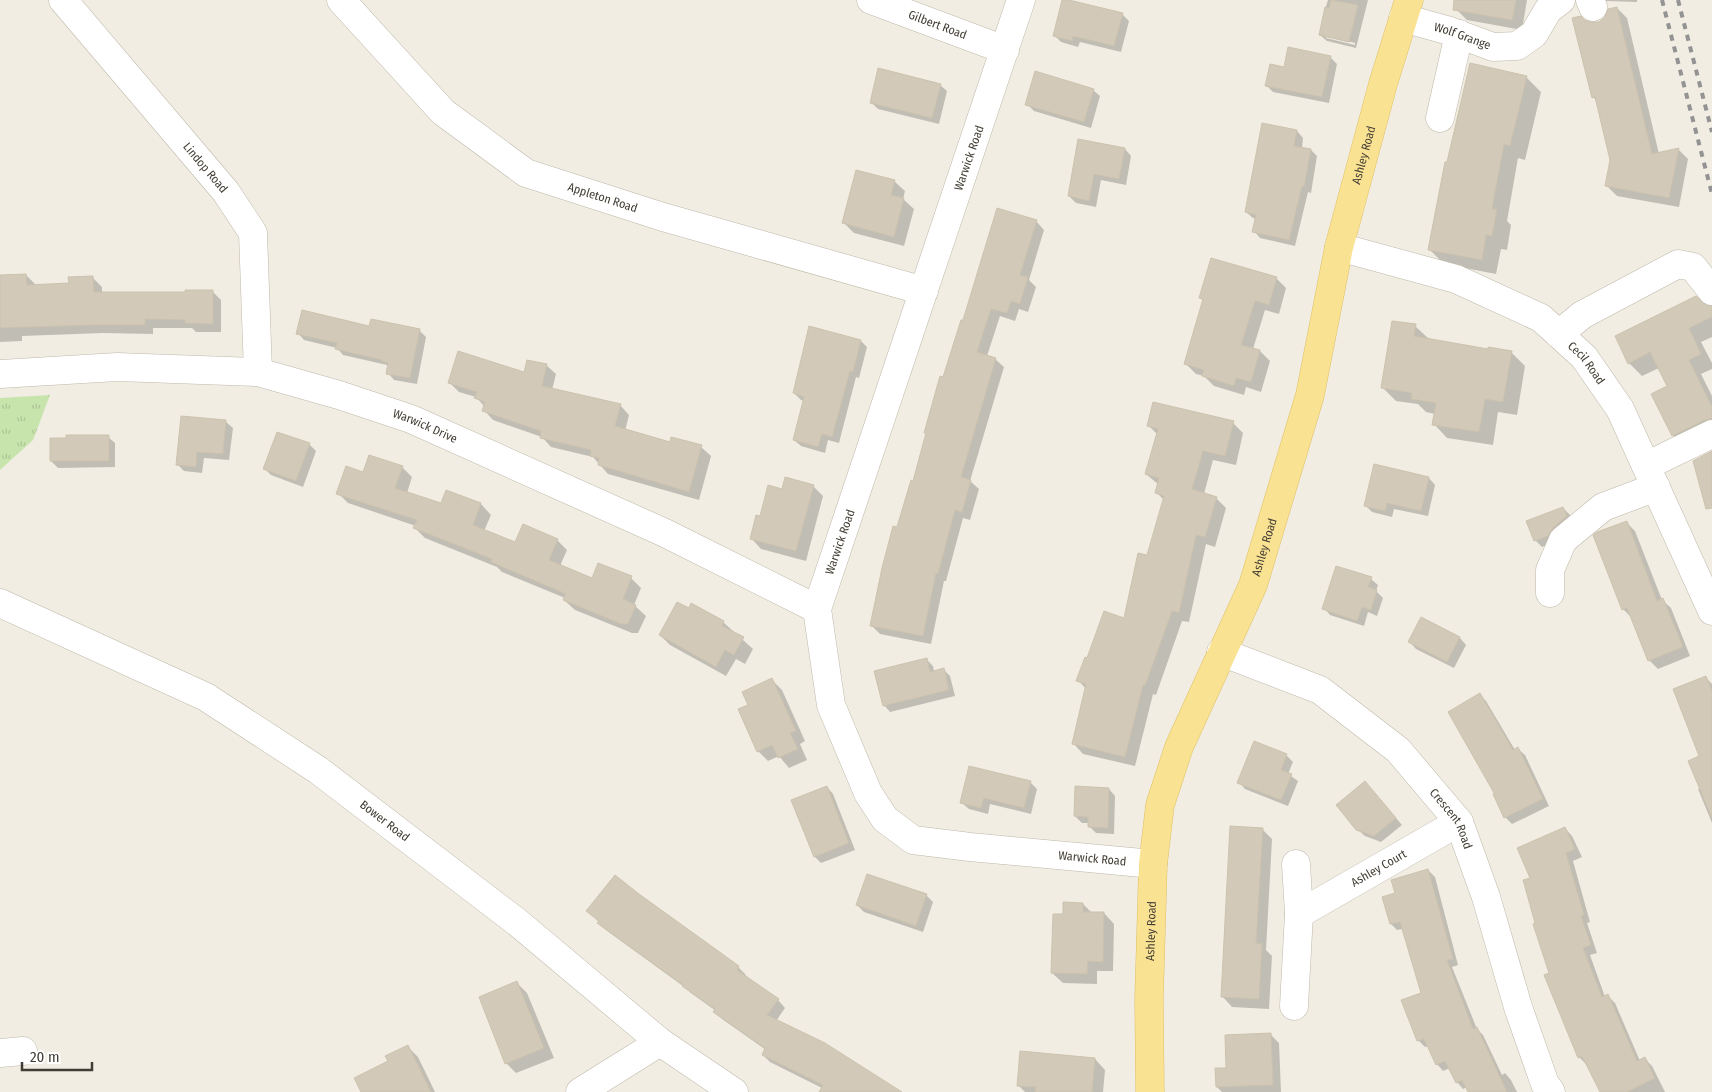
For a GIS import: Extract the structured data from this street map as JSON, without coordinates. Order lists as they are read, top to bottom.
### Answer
{
  "streets": {
    "main road": ["Ashley Road"],
    "street": [
      "Gilbert Road",
      "Wolf Grange",
      "Warwick Road",
      "Lindop Road",
      "Appleton Road",
      "Cecil Road",
      "Warwick Drive",
      "Crescent Road",
      "Bower Road",
      "Ashley Court"
    ]
  },
  "crossings": [
    ["Gilbert Road", "Warwick Road"],
    ["Wolf Grange", "Ashley Road"],
    ["Ashley Road", "Warwick Road"],
    ["Ashley Road", "Cecil Road"],
    ["Ashley Road", "Crescent Road"],
    ["Warwick Road", "Appleton Road"],
    ["Warwick Road", "Warwick Drive"],
    ["Lindop Road", "Warwick Drive"],
    ["Crescent Road", "Ashley Court"]
  ],
  "scale_bar": "20 m"
}
